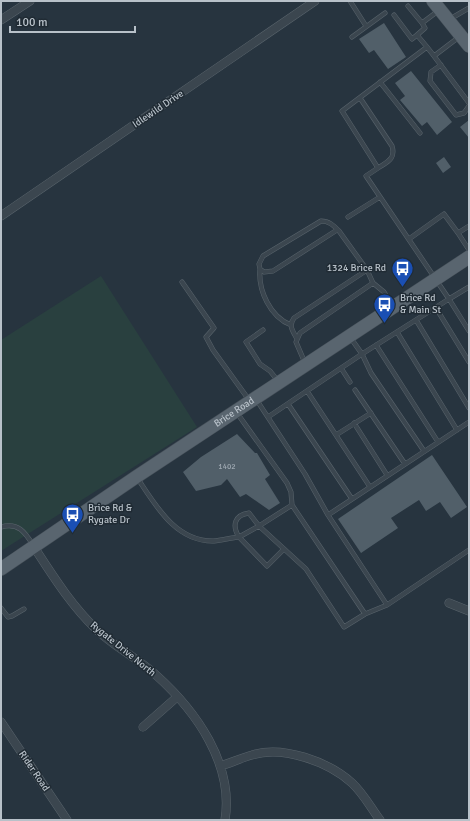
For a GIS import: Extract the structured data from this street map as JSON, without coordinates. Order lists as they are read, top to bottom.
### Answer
{
  "streets": {
    "main road": ["Brice Road"],
    "street": ["Idlewild Drive", "Rygate Drive North", "Rider Road"]
  },
  "crossings": [
    ["Brice Road", "Rygate Drive North"]
  ],
  "places": {
    "bus stop": ["1324 Brice Rd", "Brice Rd & Main St", "Brice Rd & Rygate Dr"]
  },
  "house_numbers": ["1402"],
  "scale_bar": "100 m"
}
